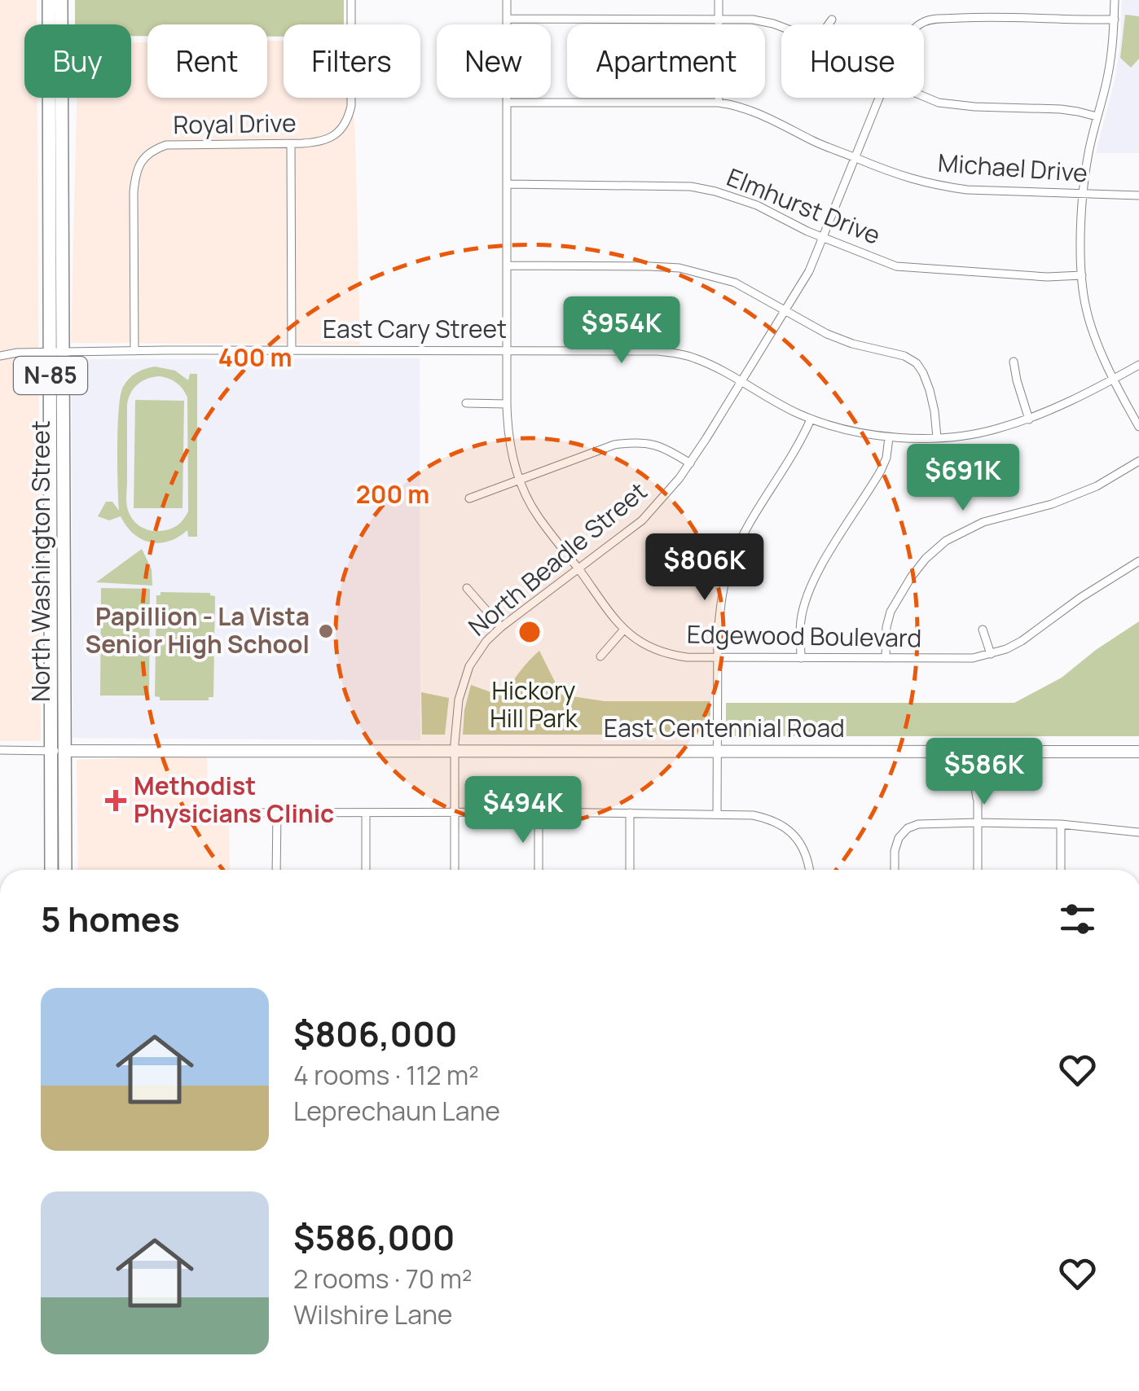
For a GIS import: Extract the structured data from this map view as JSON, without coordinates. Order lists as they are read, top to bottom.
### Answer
{
  "streets": {
    "main road": ["N-85", "North Washington Street"],
    "street": [
      "Royal Drive",
      "Michael Drive",
      "Elmhurst Drive",
      "East Cary Street",
      "North Beadle Street",
      "Edgewood Boulevard",
      "East Centennial Road"
    ]
  },
  "crossings": [
    ["Royal Drive", "East Cary Street"],
    ["Michael Drive", "North Beadle Street"],
    ["Michael Drive", "Edgewood Boulevard"],
    ["Elmhurst Drive", "North Beadle Street"],
    ["Elmhurst Drive", "Edgewood Boulevard"],
    ["East Cary Street", "North Beadle Street"],
    ["East Cary Street", "North Washington Street"],
    ["East Cary Street", "Edgewood Boulevard"],
    ["North Beadle Street", "Edgewood Boulevard"],
    ["North Beadle Street", "East Centennial Road"],
    ["North Washington Street", "East Centennial Road"]
  ],
  "parks": ["Hickory Hill Park"],
  "places": {
    "other": ["Papillion - La Vista Senior High School"],
    "health": ["Methodist Physicians Clinic"]
  },
  "page": {
    "chip": [
      "Buy",
      "Rent",
      "Filters",
      "New",
      "Apartment",
      "House"
    ],
    "price": [
      "$954K",
      "$691K",
      "$806K",
      "$586K",
      "$494K"
    ],
    "heading": "5 homes",
    "list": [
      {
        "name": "$806,000",
        "note": "4 rooms · 112 m² · Leprechaun Lane"
      },
      {
        "name": "$586,000",
        "note": "2 rooms · 70 m² · Wilshire Lane"
      }
    ]
  },
  "rings": ["400 m", "200 m"]
}
